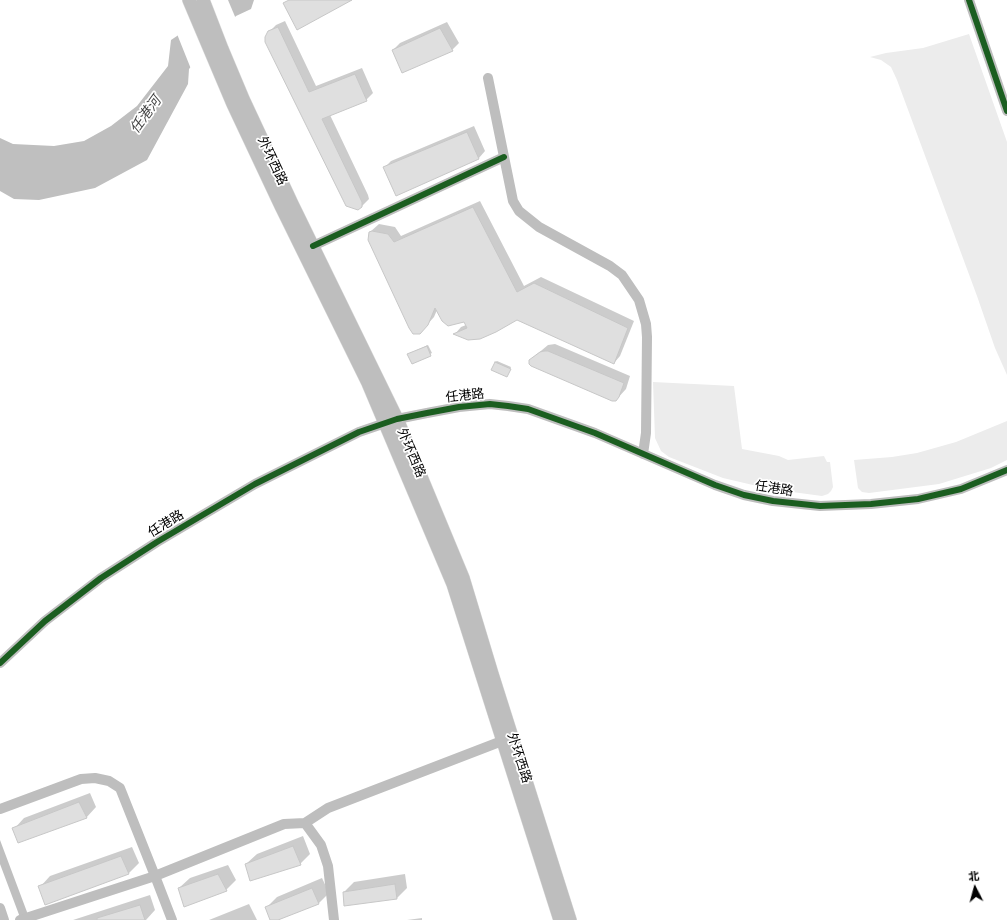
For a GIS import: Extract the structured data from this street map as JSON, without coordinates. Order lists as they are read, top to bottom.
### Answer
{
  "streets": {
    "main road": ["外环西路"],
    "street": ["任港路"]
  },
  "crossings": [
    ["外环西路", "任港路"]
  ],
  "water": ["任港河"],
  "north": "top"
}
